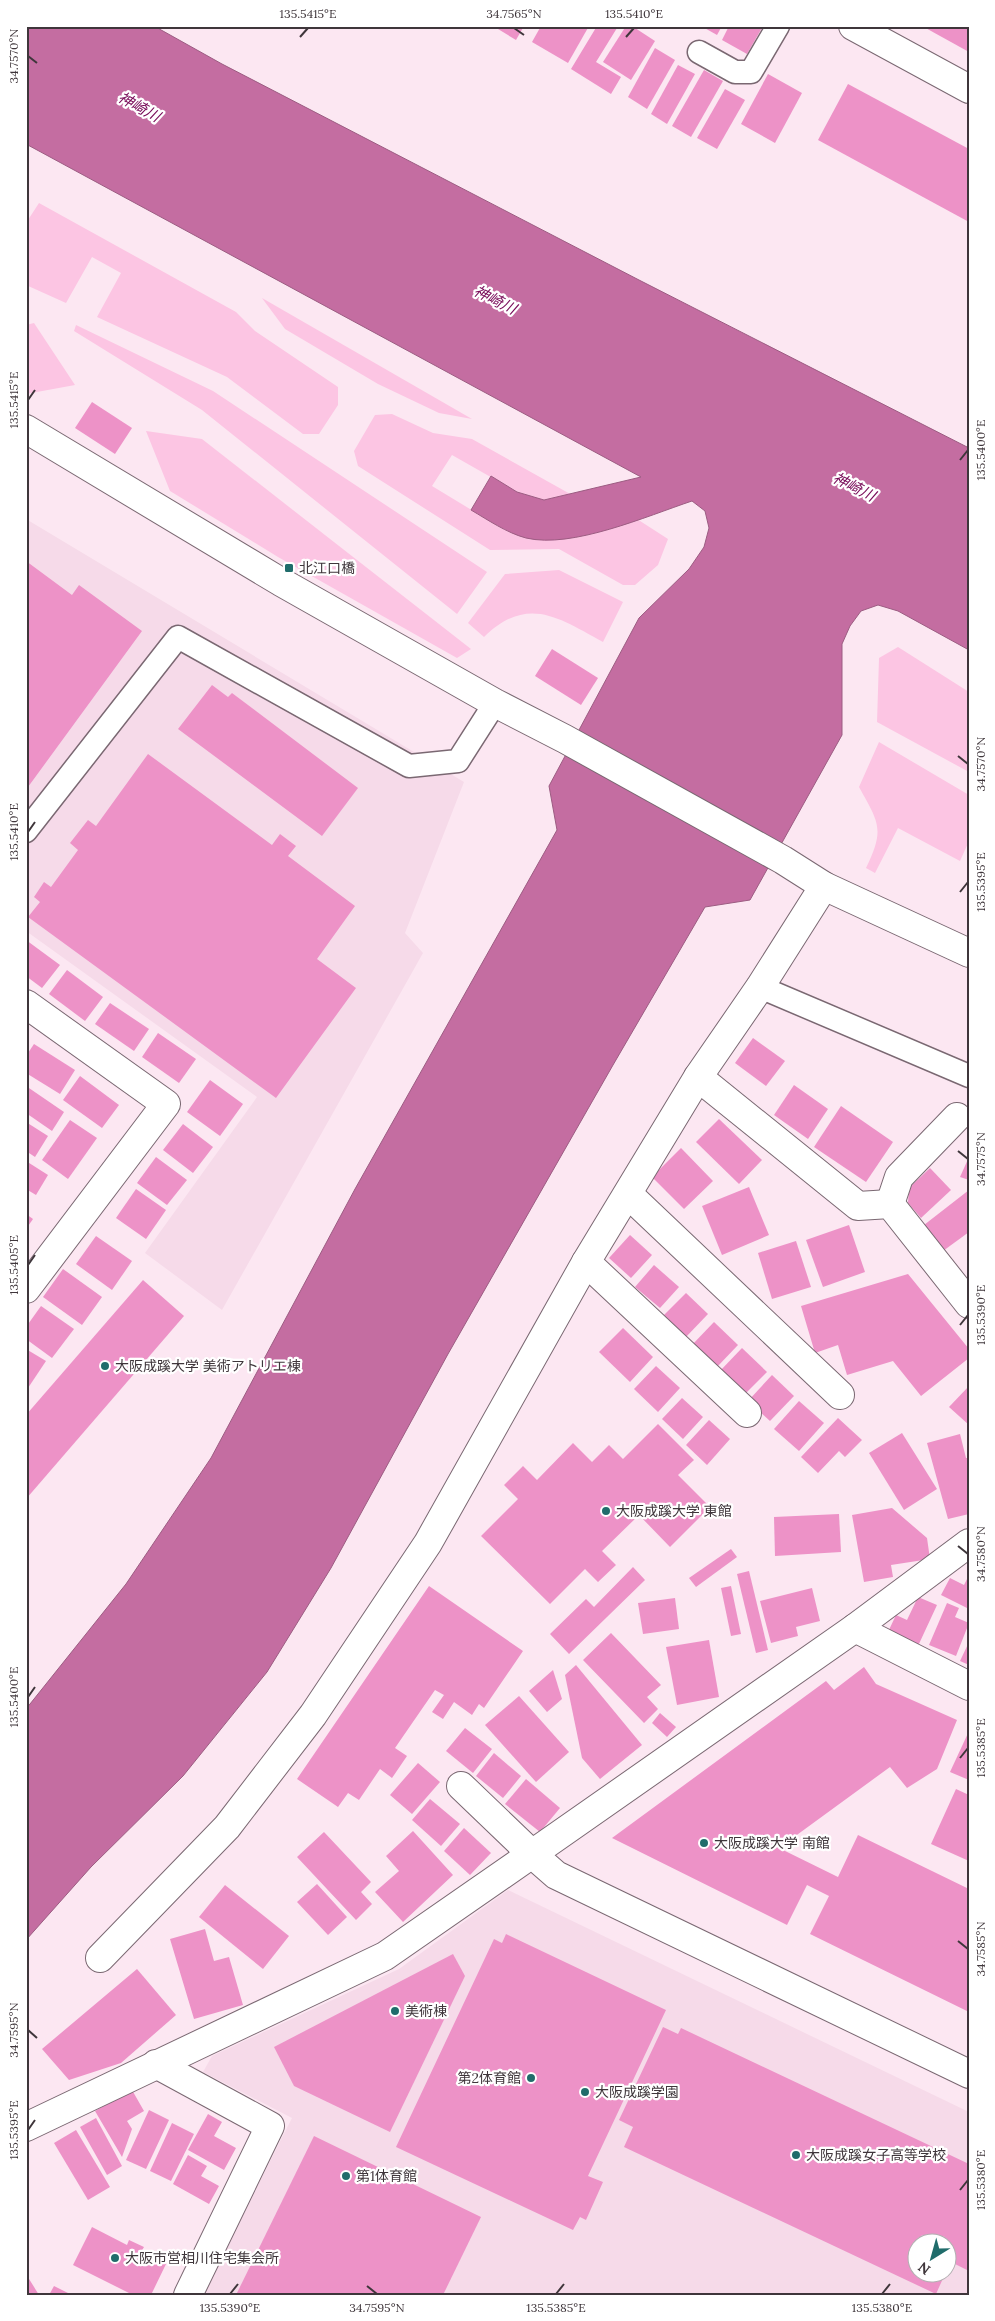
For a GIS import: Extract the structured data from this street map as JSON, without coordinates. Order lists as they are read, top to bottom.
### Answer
{
  "water": ["神崎川"],
  "places": {
    "transit": ["北江口橋"],
    "other": [
      "大阪成蹊大学 美術アトリエ棟",
      "大阪成蹊大学 東館",
      "大阪成蹊大学 南館",
      "美術棟",
      "第2体育館",
      "大阪成蹊学園",
      "大阪成蹊女子高等学校",
      "第1体育館",
      "大阪市営相川住宅集会所"
    ]
  },
  "north": "bottom left",
  "coordinates": [
    "135.5415°E",
    "34.7565°N",
    "135.5410°E",
    "34.7570°N",
    "135.5400°E",
    "135.5395°E",
    "34.7575°N",
    "135.5405°E",
    "135.5390°E",
    "34.7580°N",
    "135.5385°E",
    "34.7585°N",
    "34.7595°N",
    "135.5380°E"
  ]
}
